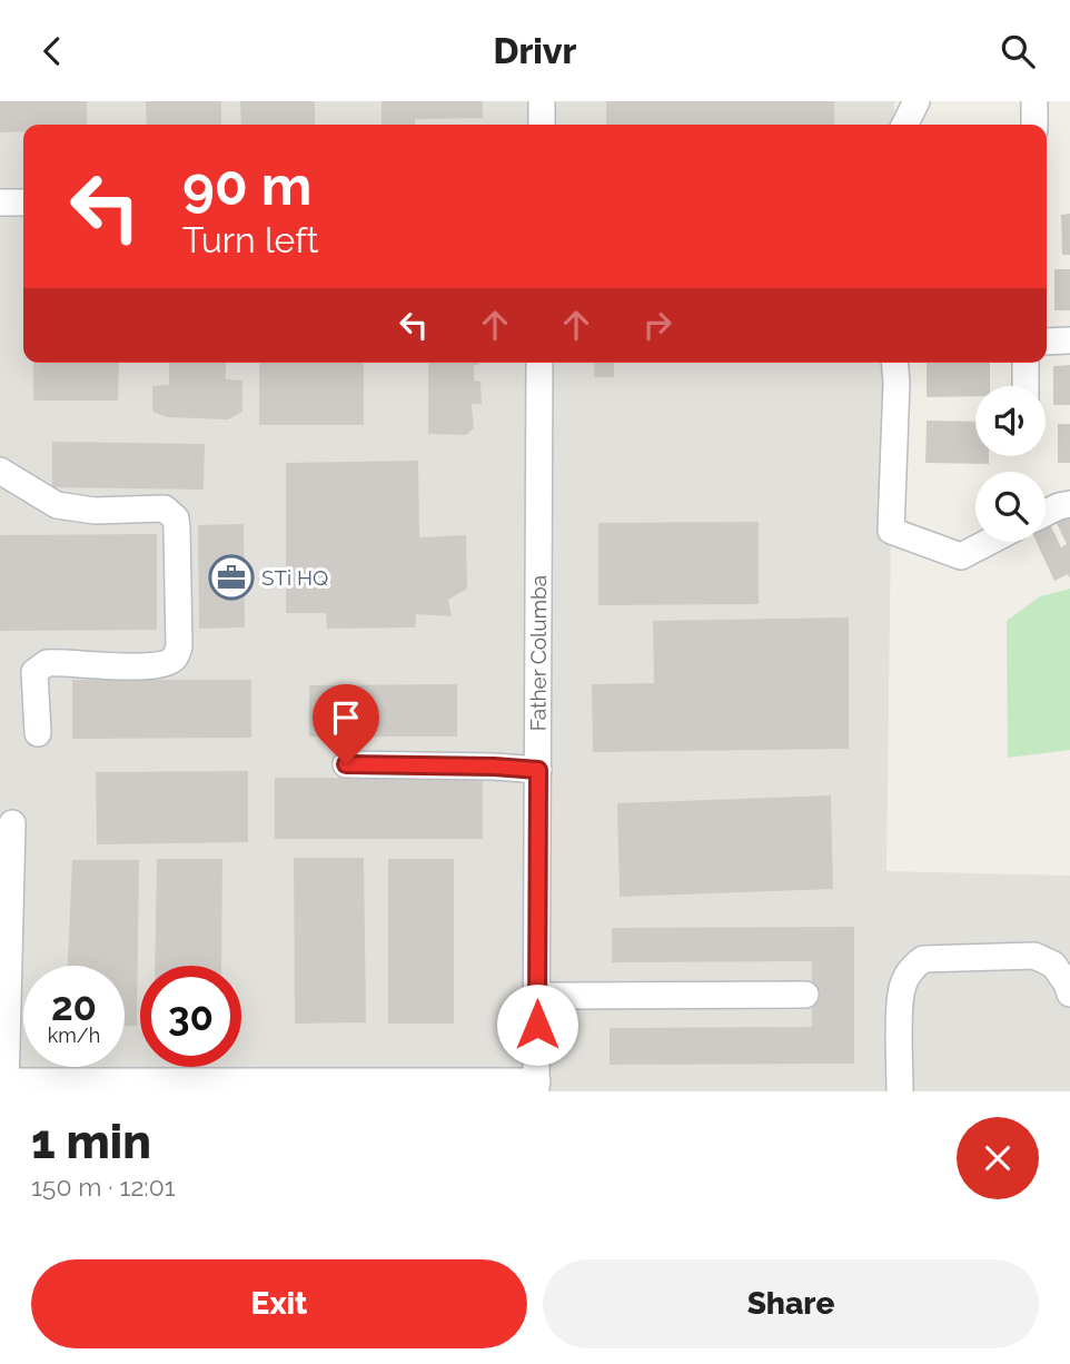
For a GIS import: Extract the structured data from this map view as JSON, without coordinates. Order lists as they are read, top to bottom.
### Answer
{
  "streets": {
    "street": ["Father Columba"]
  },
  "places": {
    "office": ["STi HQ"]
  },
  "page": {
    "header": "Drivr",
    "turn": ["90 m", "Turn left"],
    "speed": "20 km/h",
    "limit": "30",
    "heading": ["1 min", "150 m · 12:01"],
    "buttons": ["Exit", "Share"]
  }
}
